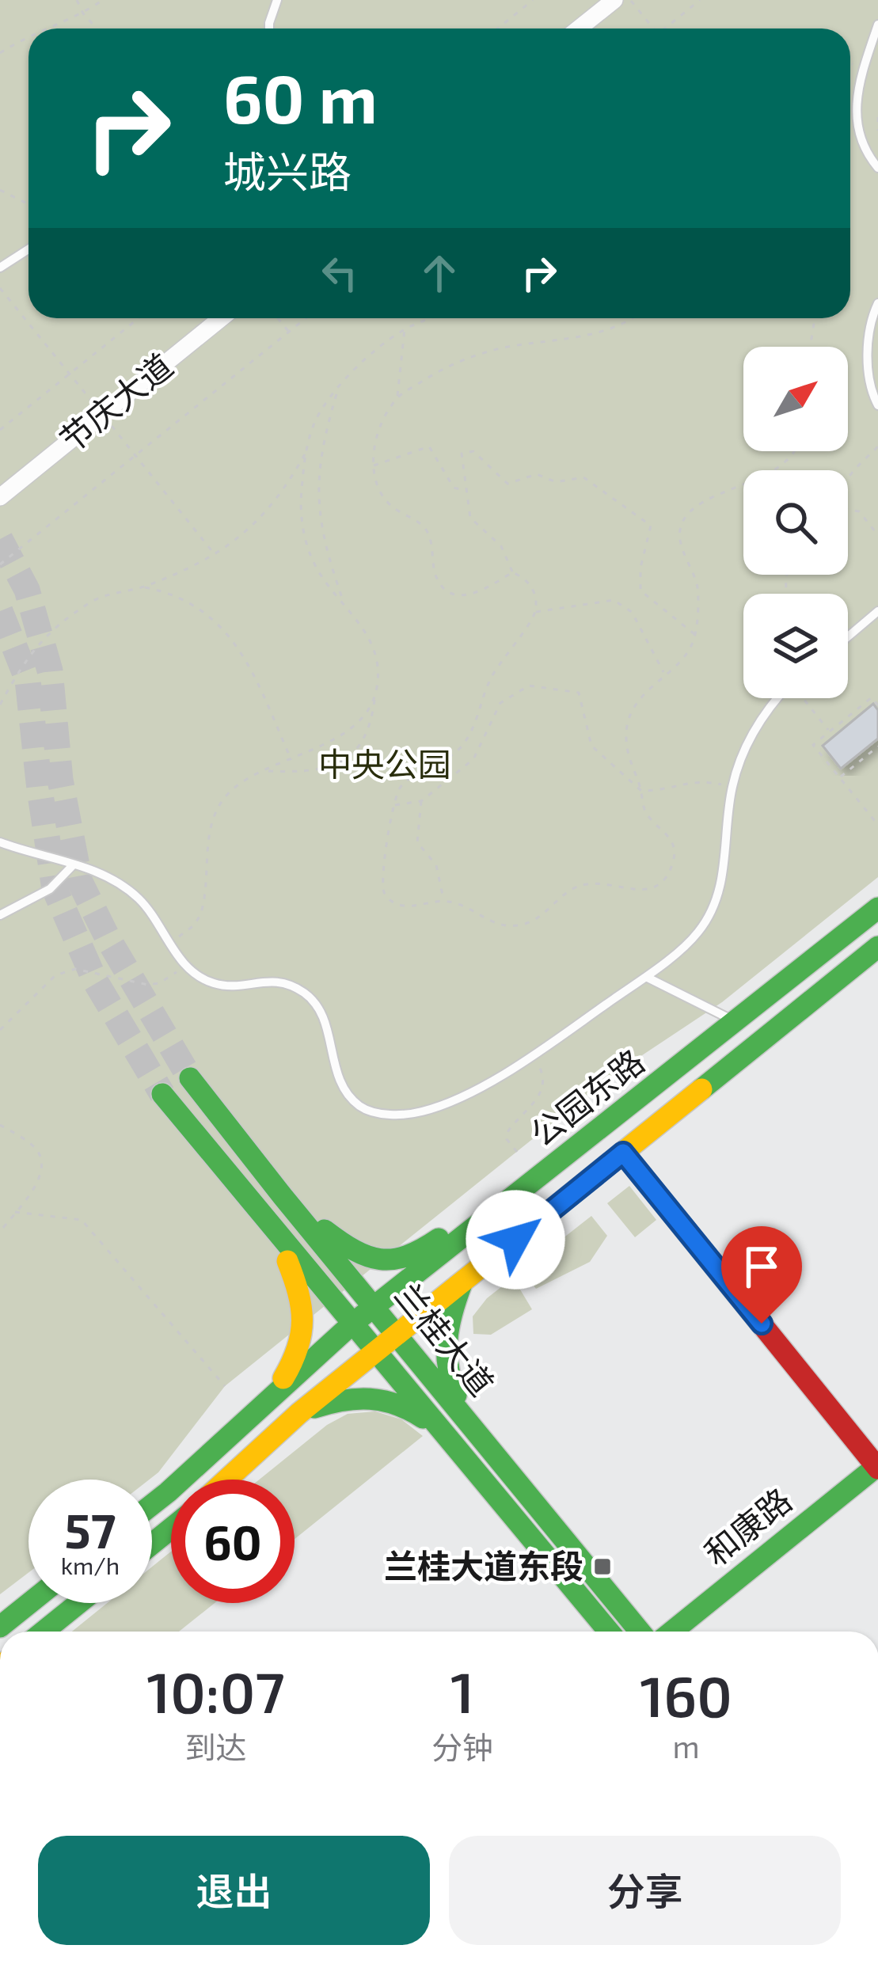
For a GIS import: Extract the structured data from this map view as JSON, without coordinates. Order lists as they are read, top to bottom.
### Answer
{
  "streets": {
    "main road": ["公园东路", "兰桂大道", "和康路"],
    "street": ["节庆大道"]
  },
  "crossings": [
    ["公园东路", "兰桂大道"]
  ],
  "parks": ["中央公园"],
  "places": {
    "transit": ["兰桂大道东段"]
  },
  "north": "top right",
  "page": {
    "turn": ["60 m", "城兴路"],
    "speed": "57 km/h",
    "limit": "60",
    "eta": [
      "10:07",
      "到达",
      "1",
      "分钟",
      "160",
      "m"
    ],
    "buttons": ["退出", "分享"]
  }
}
